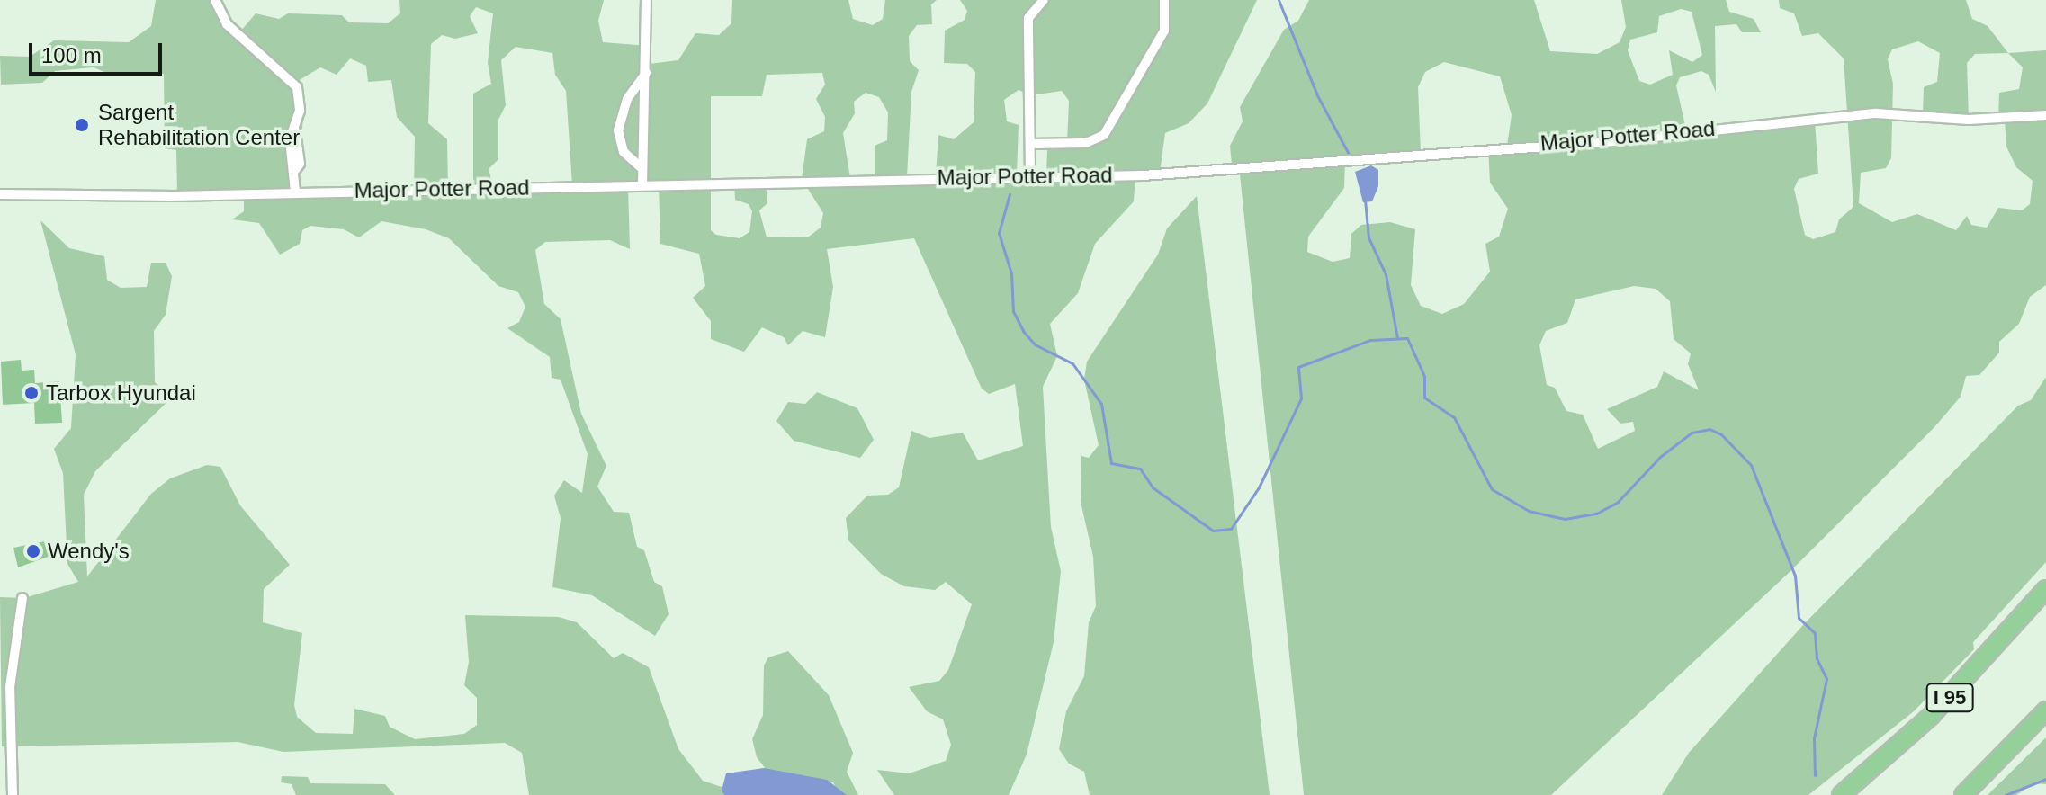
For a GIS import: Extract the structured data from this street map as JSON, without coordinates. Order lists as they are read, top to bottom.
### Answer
{
  "streets": {
    "highway": ["I 95"],
    "street": ["Major Potter Road"]
  },
  "places": ["Sargent Rehabilitation Center", "Tarbox Hyundai", "Wendy's"],
  "scale_bar": "100 m"
}
